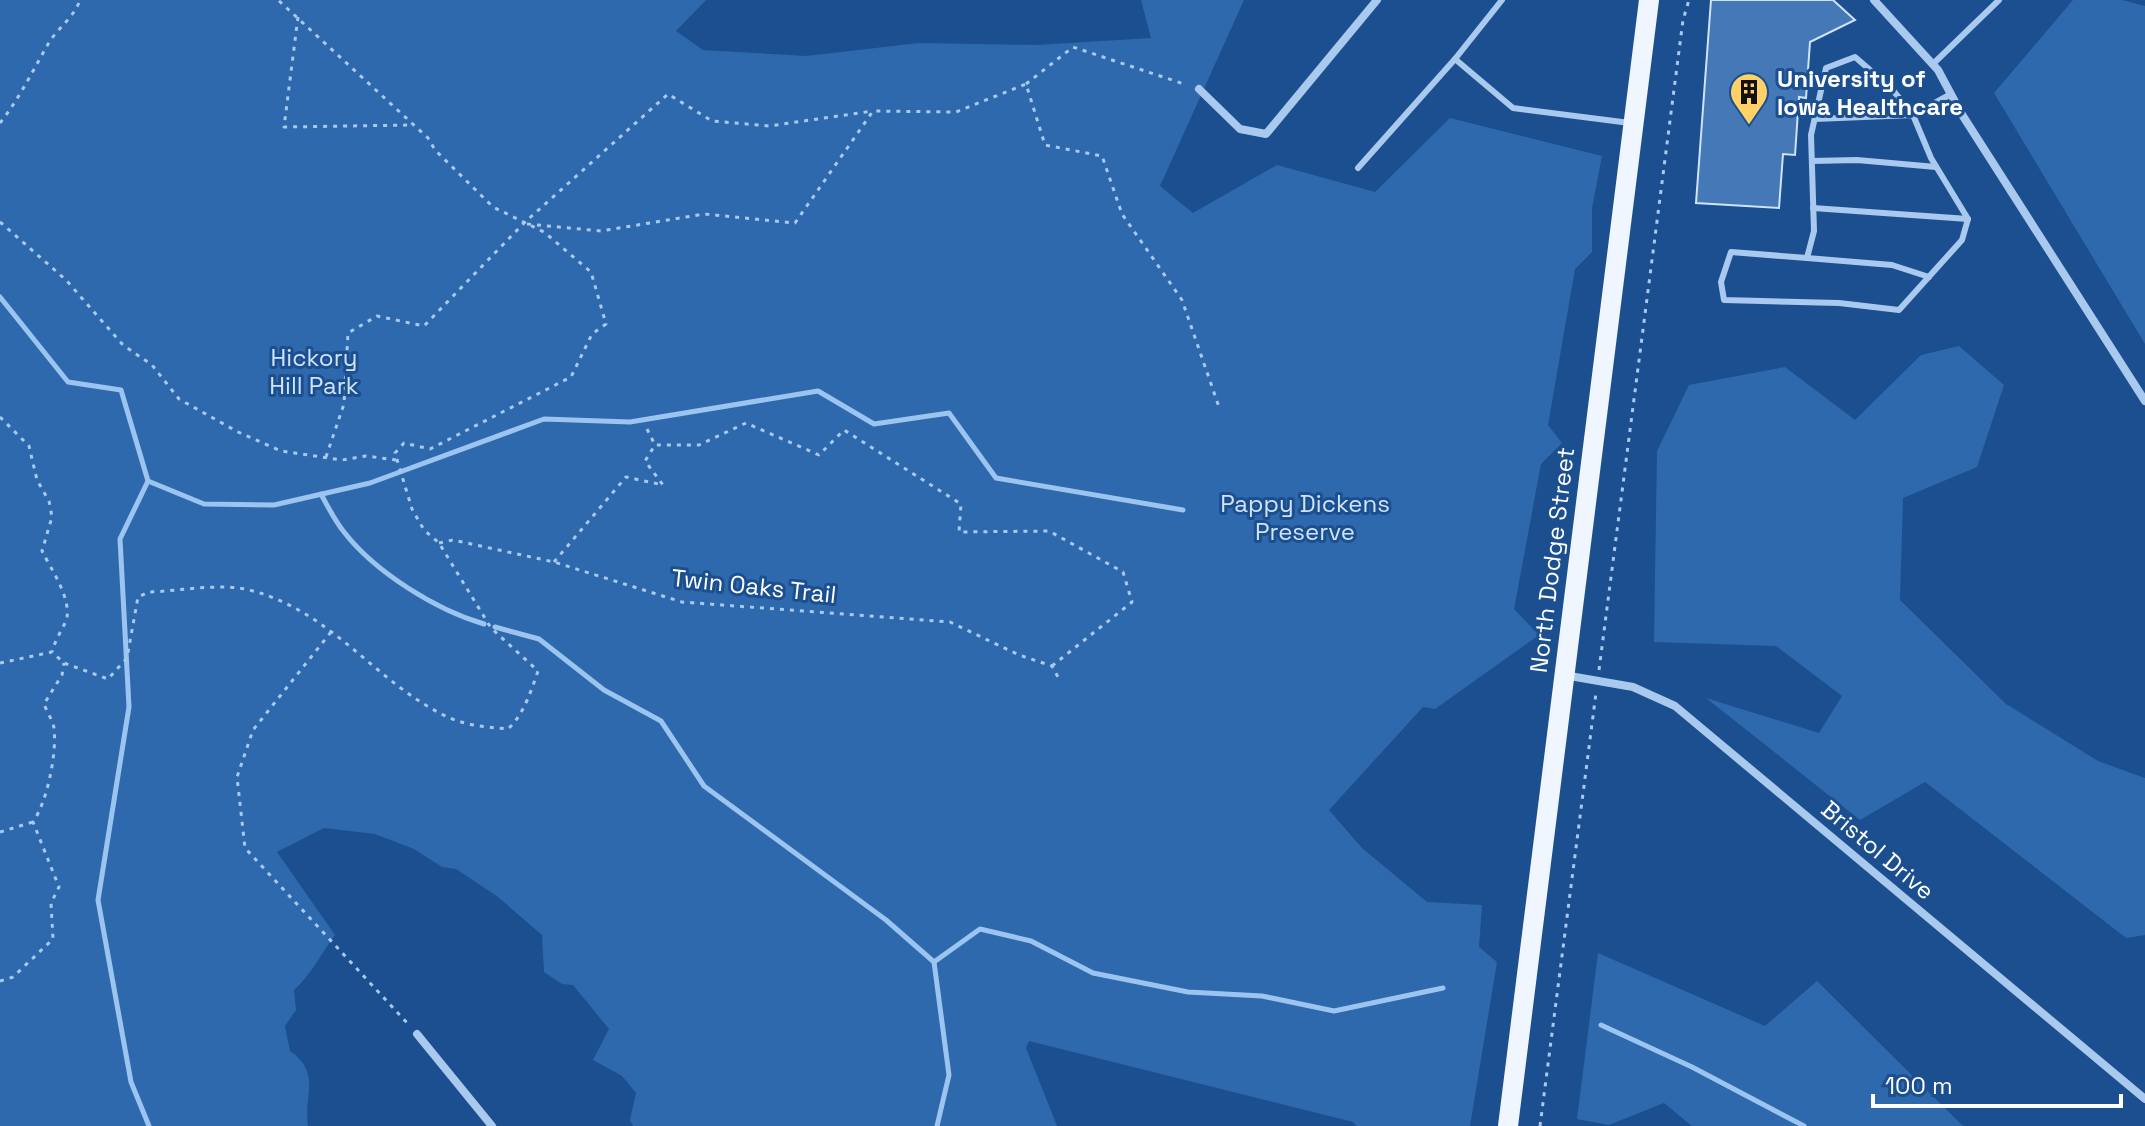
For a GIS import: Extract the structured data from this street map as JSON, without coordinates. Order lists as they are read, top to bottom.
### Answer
{
  "streets": {
    "main road": ["North Dodge Street"],
    "street": ["Bristol Drive"],
    "path": ["Twin Oaks Trail"]
  },
  "crossings": [
    ["North Dodge Street", "Bristol Drive"]
  ],
  "parks": ["Hickory Hill Park", "Pappy Dickens Preserve"],
  "places": {
    "building": ["University of Iowa Healthcare"]
  },
  "scale_bar": "100 m"
}
